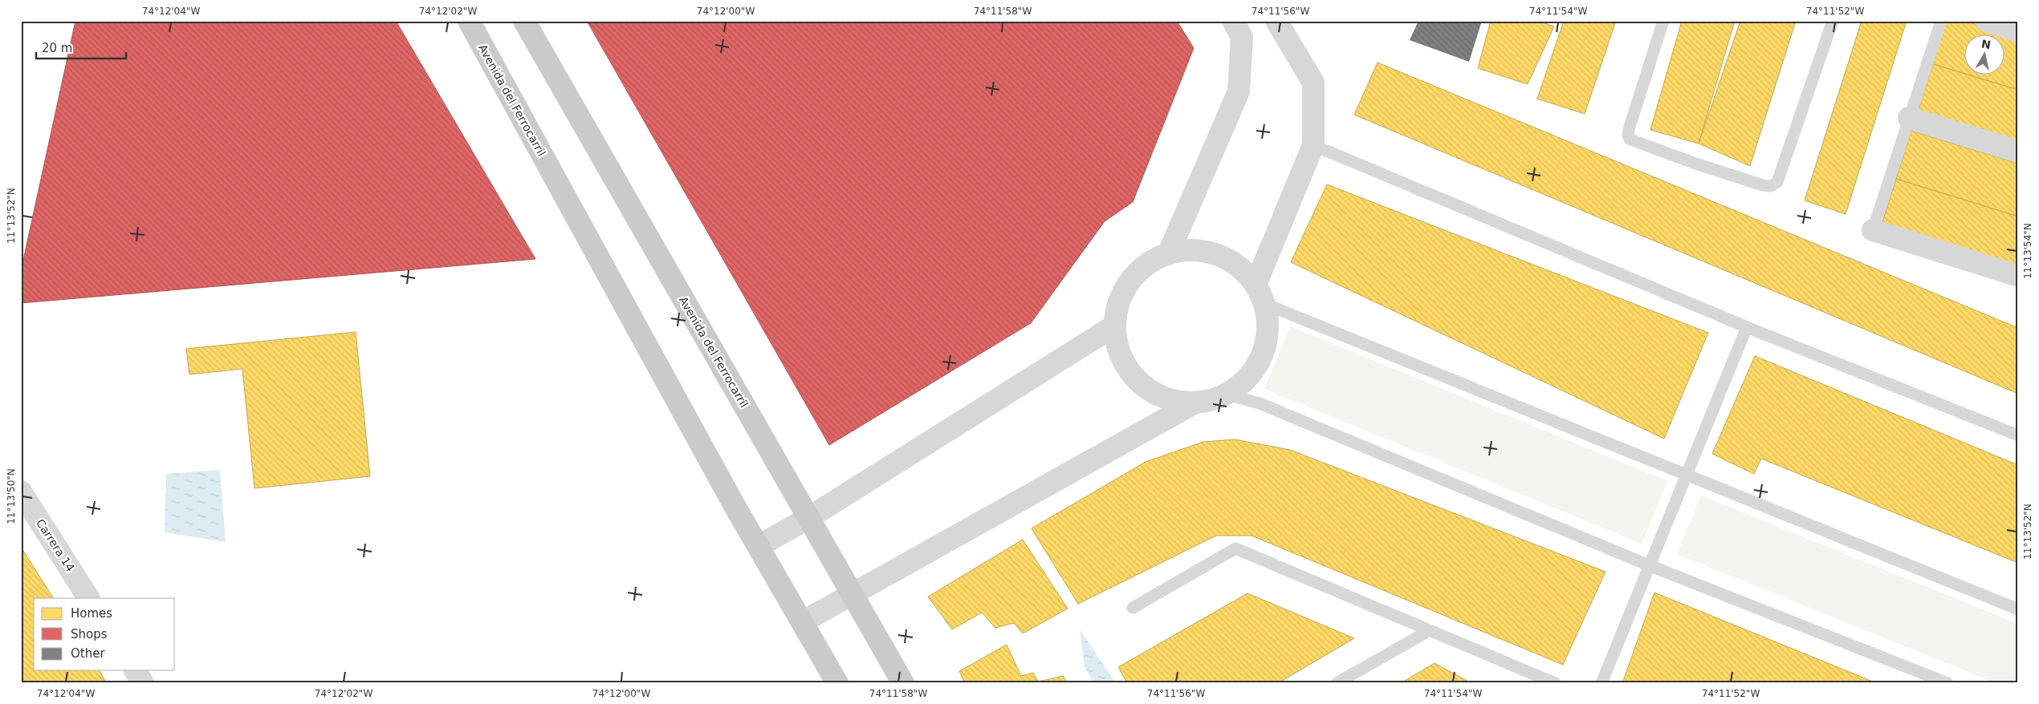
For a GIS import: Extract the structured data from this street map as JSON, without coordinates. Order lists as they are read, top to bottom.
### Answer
{
  "streets": {
    "main road": ["Avenida del Ferrocarril"],
    "street": ["Carrera 14"]
  },
  "legend": ["Homes", "Shops", "Other"],
  "scale_bar": "20 m",
  "north": "top",
  "coordinates": [
    "74°12'04\"W",
    "74°12'02\"W",
    "74°12'00\"W",
    "74°11'58\"W",
    "74°11'56\"W",
    "74°11'54\"W",
    "74°11'52\"W",
    "11°13'52\"N",
    "11°13'54\"N",
    "11°13'50\"N"
  ]
}
